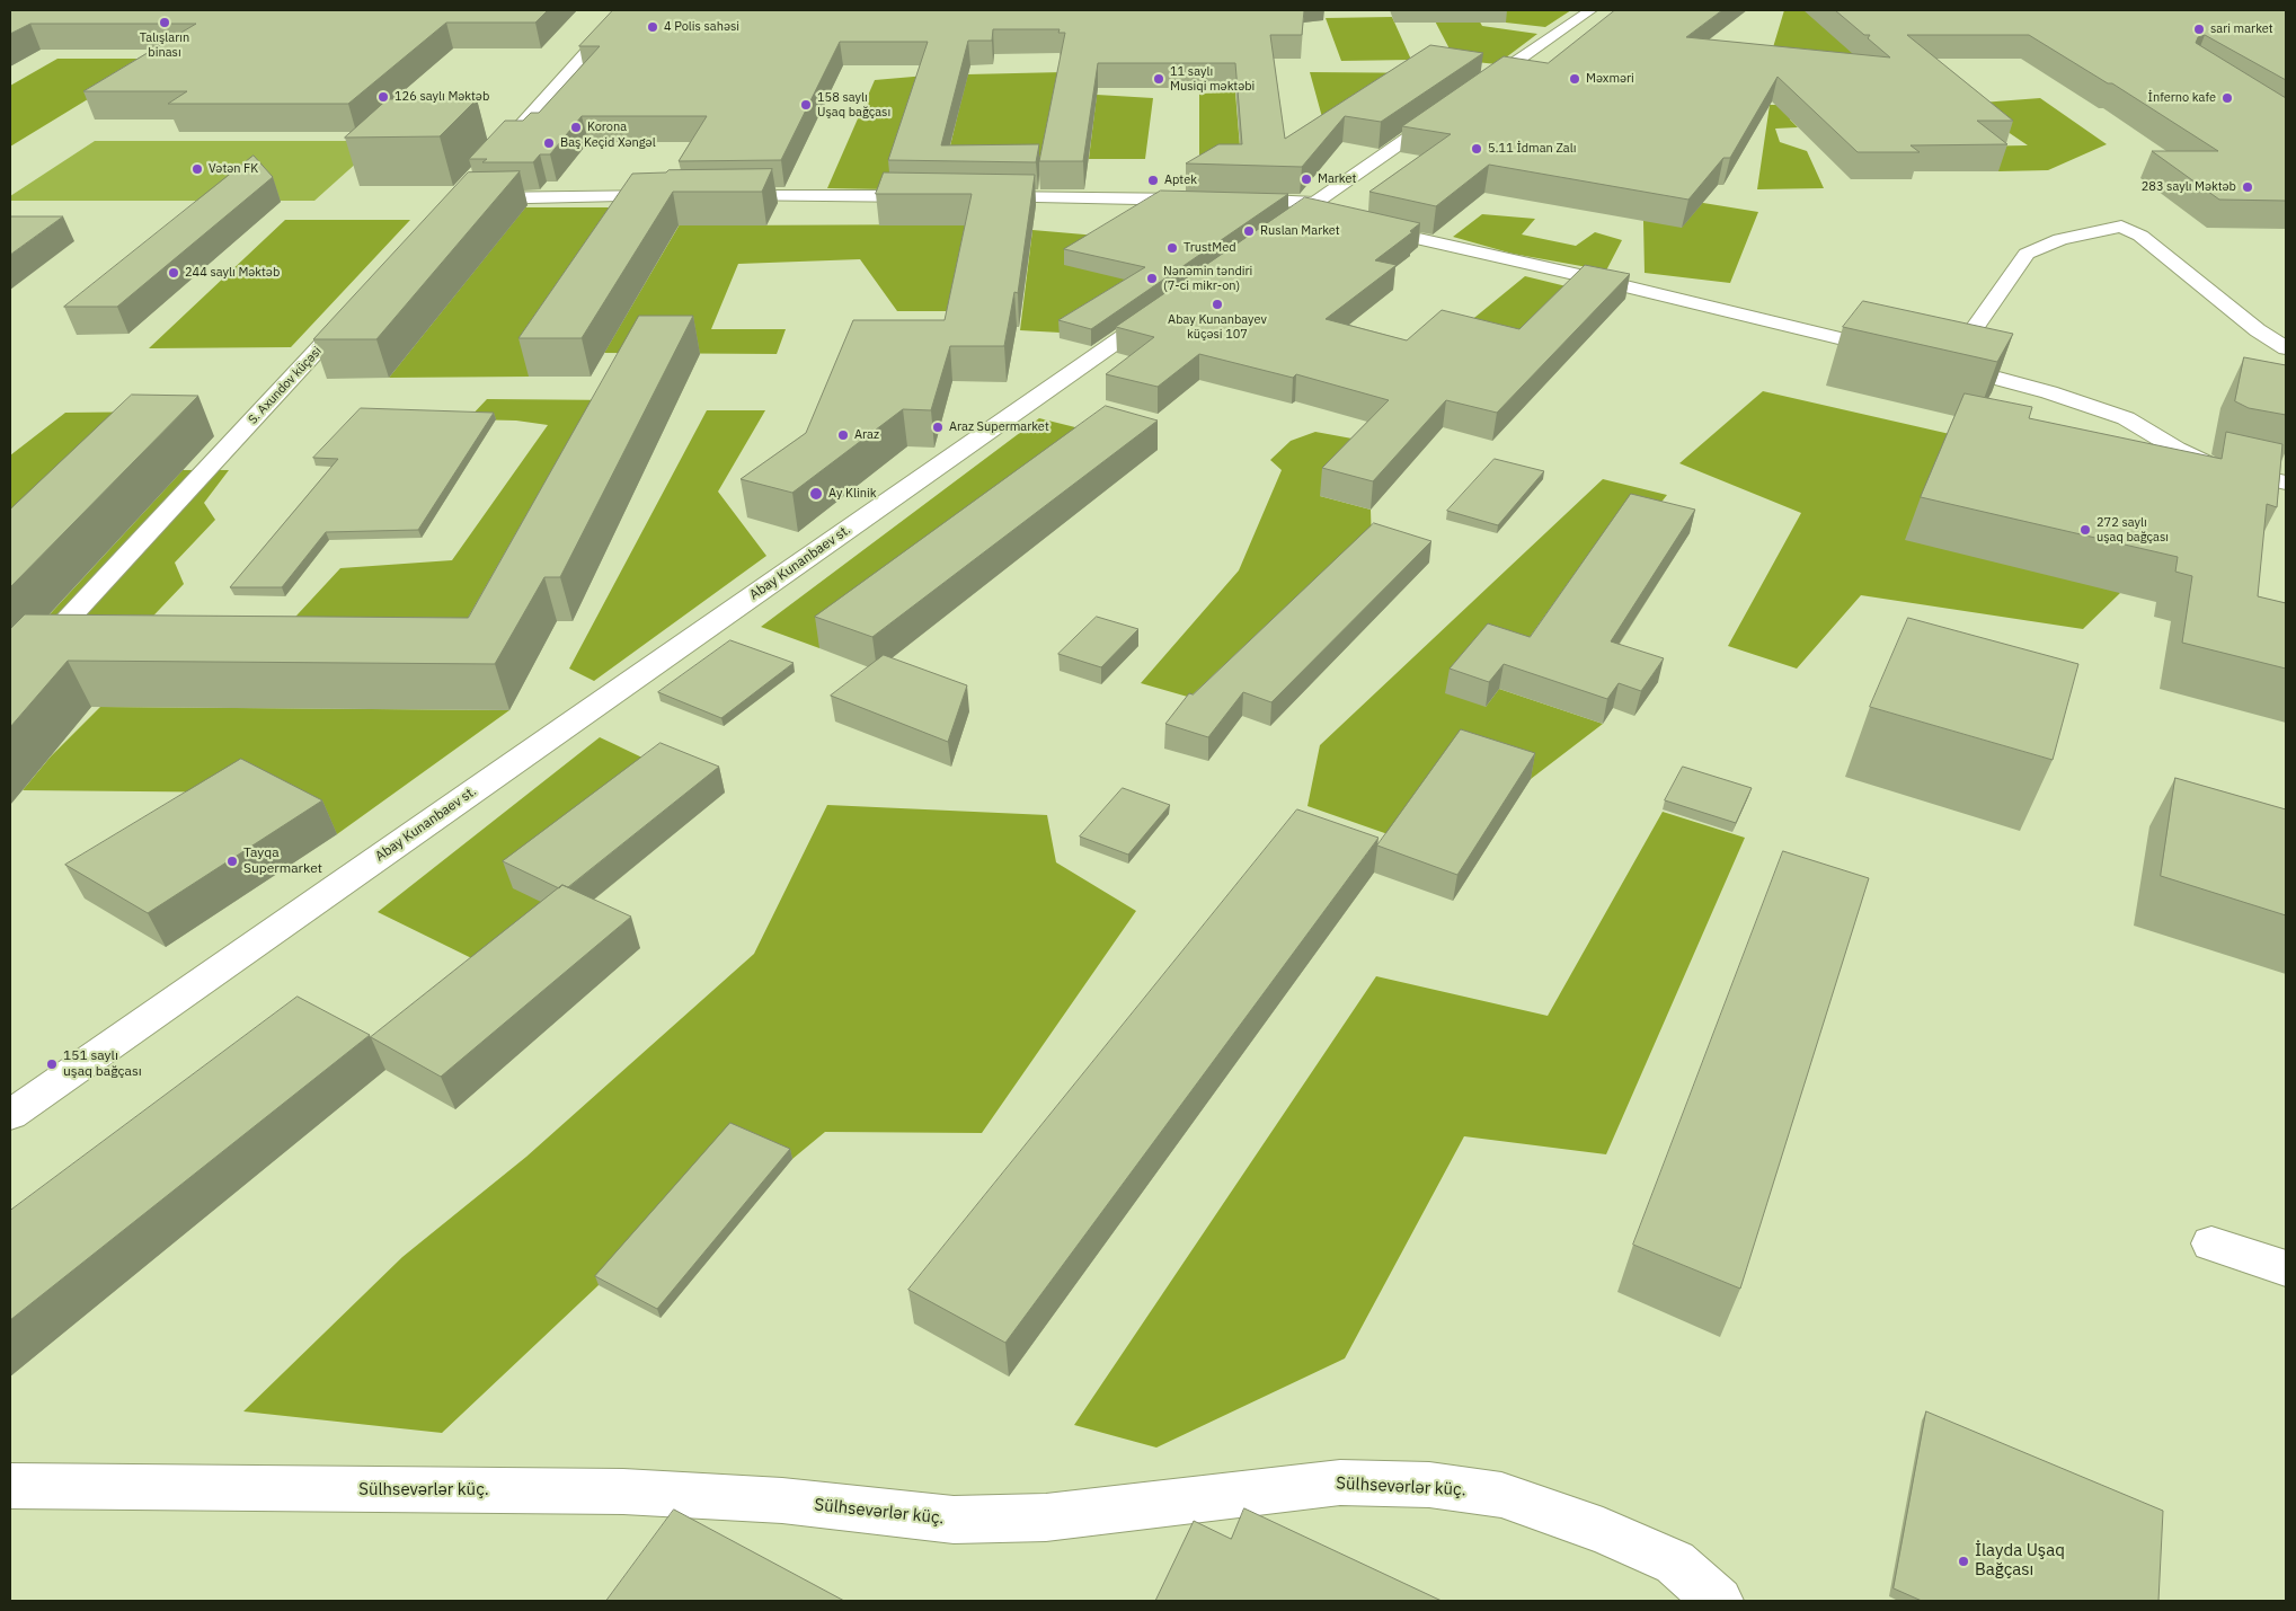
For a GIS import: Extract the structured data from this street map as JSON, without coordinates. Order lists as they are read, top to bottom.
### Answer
{
  "streets": {
    "street": ["S. Axundov küçəsi", "Abay Kunanbaev st.", "Sülhsevərlər küç."]
  },
  "places": [
    "Talışların binası",
    "4 Polis sahəsi",
    "sari market",
    "11 saylı Musiqi məktəbi",
    "Məxməri",
    "126 saylı Məktəb",
    "İnferno kafe",
    "158 saylı Uşaq bağçası",
    "Korona",
    "Baş Keçid Xəngəl",
    "5.11 İdman Zalı",
    "Vətən FK",
    "Market",
    "Aptek",
    "283 saylı Məktəb",
    "Ruslan Market",
    "TrustMed",
    "244 saylı Məktəb",
    "Nənəmin təndiri (7-ci mikr-on)",
    "Abay Kunanbayev küçəsi 107",
    "Araz Supermarket",
    "Araz",
    "Ay Klinik",
    "272 saylı uşaq bağçası",
    "Tayqa Supermarket",
    "151 saylı uşaq bağçası",
    "İlayda Uşaq Bağçası"
  ]
}
